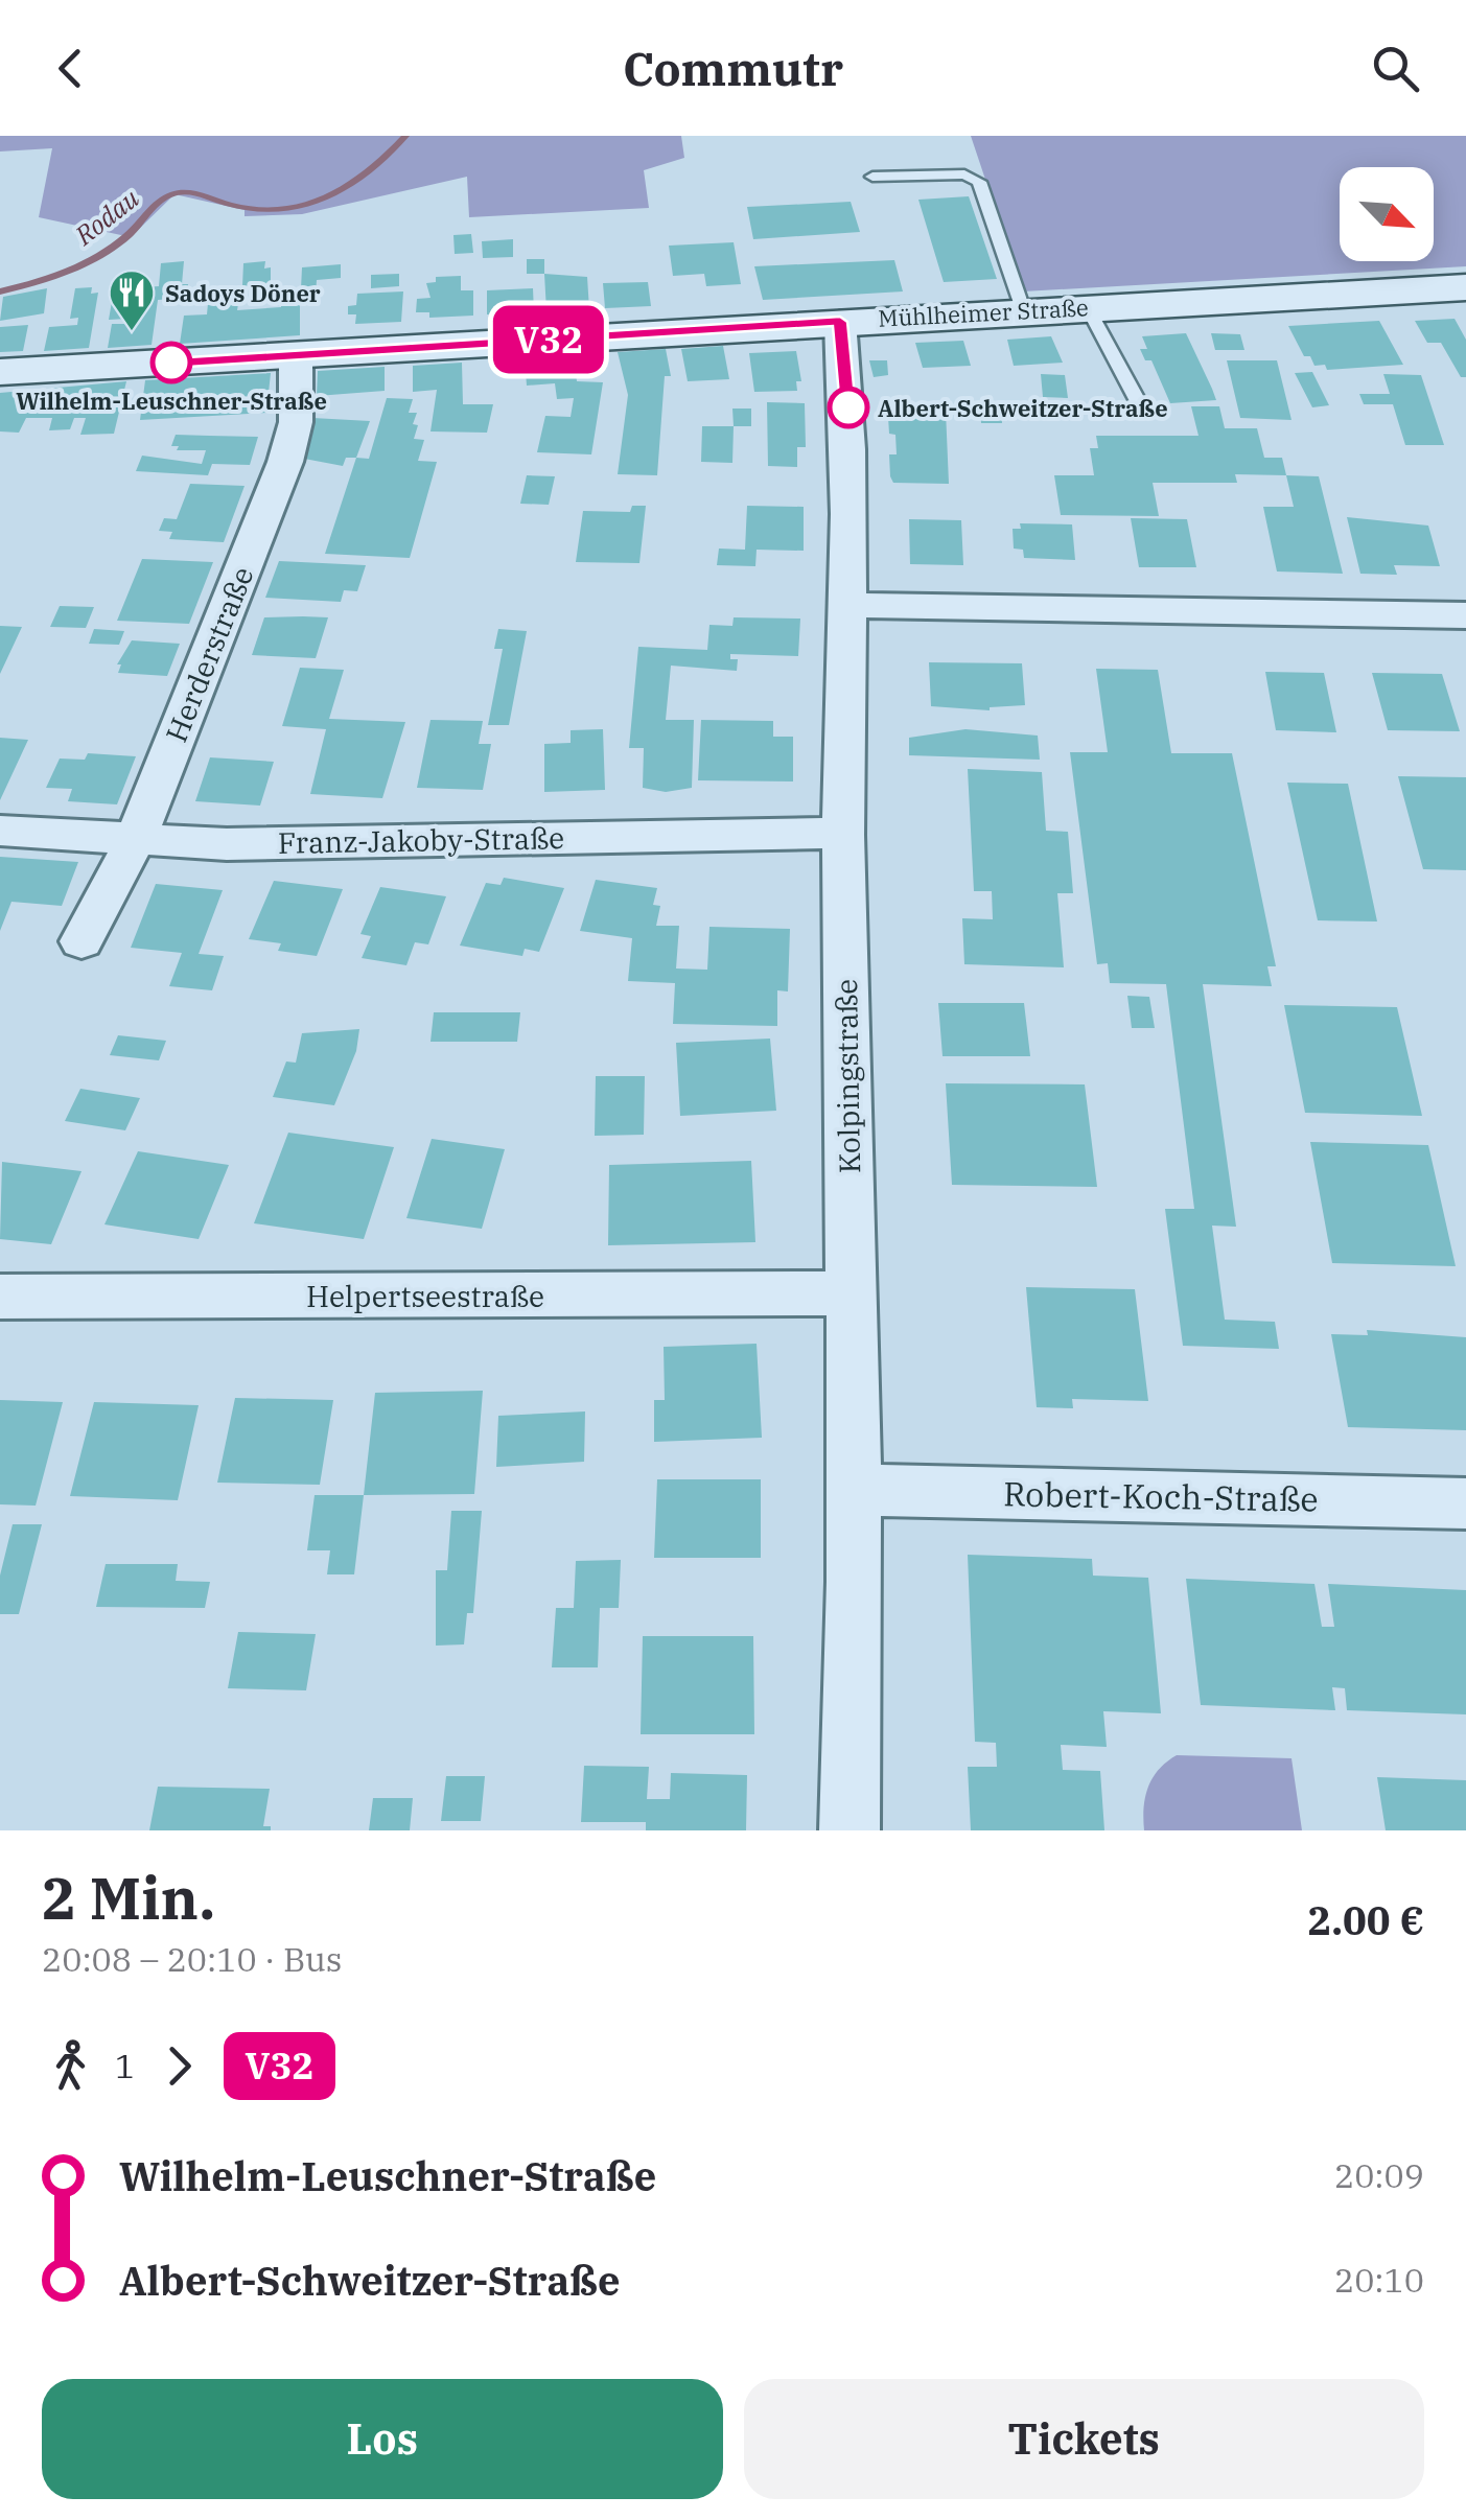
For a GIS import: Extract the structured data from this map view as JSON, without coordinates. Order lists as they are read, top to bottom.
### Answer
{
  "streets": {
    "main road": ["Mühlheimer Straße"],
    "street": [
      "Herderstraße",
      "Franz-Jakoby-Straße",
      "Kolpingstraße",
      "Helpertseestraße",
      "Robert-Koch-Straße"
    ]
  },
  "crossings": [
    ["Mühlheimer Straße", "Herderstraße"],
    ["Mühlheimer Straße", "Kolpingstraße"],
    ["Herderstraße", "Franz-Jakoby-Straße"],
    ["Franz-Jakoby-Straße", "Kolpingstraße"],
    ["Kolpingstraße", "Helpertseestraße"],
    ["Kolpingstraße", "Robert-Koch-Straße"]
  ],
  "water": ["Rodau"],
  "places": {
    "restaurant": ["Sadoys Döner"],
    "other": ["Wilhelm-Leuschner-Straße", "Albert-Schweitzer-Straße"]
  },
  "lines": ["bus line V32"],
  "north": "bottom right",
  "page": {
    "header": "Commutr",
    "on_map": "V32",
    "heading": ["2 Min.", "20:08 – 20:10 · Bus", "2.00 €"],
    "legs": ["1", "V32"],
    "list": [
      {
        "name": "Wilhelm-Leuschner-Straße",
        "value": "20:09"
      },
      {
        "name": "Albert-Schweitzer-Straße",
        "value": "20:10"
      }
    ],
    "buttons": ["Los", "Tickets"]
  }
}
